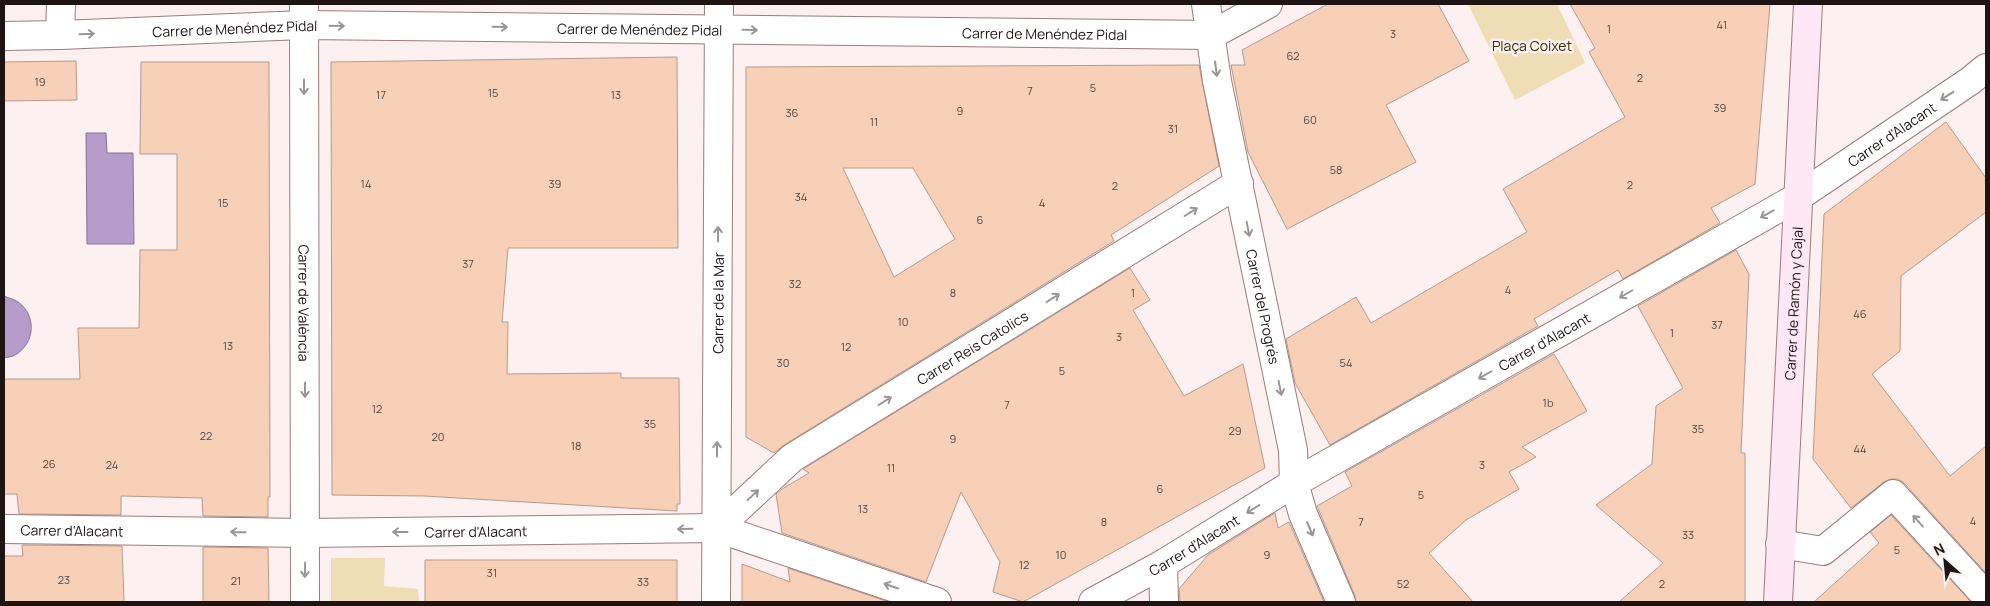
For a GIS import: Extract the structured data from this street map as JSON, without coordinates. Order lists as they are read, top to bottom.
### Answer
{
  "streets": {
    "street": [
      "Carrer de Menéndez Pidal",
      "Carrer d'Alacant",
      "Carrer de València",
      "Carrer de la Mar",
      "Carrer de Ramón y Cajal",
      "Carrer del Progrés",
      "Carrer Reis Catolics"
    ]
  },
  "crossings": [
    ["Carrer de Menéndez Pidal", "Carrer de València"],
    ["Carrer de Menéndez Pidal", "Carrer de la Mar"],
    ["Carrer de Menéndez Pidal", "Carrer del Progrés"],
    ["Carrer d'Alacant", "Carrer de València"],
    ["Carrer d'Alacant", "Carrer de la Mar"],
    ["Carrer d'Alacant", "Carrer de Ramón y Cajal"],
    ["Carrer d'Alacant", "Carrer del Progrés"],
    ["Carrer d'Alacant", "Carrer Reis Catolics"],
    ["Carrer de la Mar", "Carrer Reis Catolics"],
    ["Carrer del Progrés", "Carrer Reis Catolics"]
  ],
  "one_way": [
    "Carrer de Menéndez Pidal",
    "Carrer d'Alacant",
    "Carrer de València",
    "Carrer de la Mar",
    "Carrer del Progrés",
    "Carrer Reis Catolics"
  ],
  "parks": ["Plaça Coixet"],
  "house_numbers": [
    "41",
    "1",
    "3",
    "62",
    "2",
    "19",
    "5",
    "7",
    "15",
    "17",
    "13",
    "39",
    "9",
    "36",
    "60",
    "11",
    "31",
    "58",
    "14",
    "39",
    "2",
    "2",
    "34",
    "15",
    "4",
    "6",
    "37",
    "32",
    "4",
    "8",
    "1",
    "46",
    "10",
    "37",
    "1",
    "3",
    "13",
    "12",
    "30",
    "54",
    "5",
    "1b",
    "7",
    "12",
    "35",
    "35",
    "29",
    "22",
    "20",
    "9",
    "18",
    "44",
    "26",
    "24",
    "3",
    "11",
    "6",
    "5",
    "13",
    "4",
    "8",
    "7",
    "33",
    "5",
    "10",
    "9",
    "12",
    "31",
    "23",
    "21",
    "33",
    "52",
    "2"
  ],
  "north": "top left"
}
